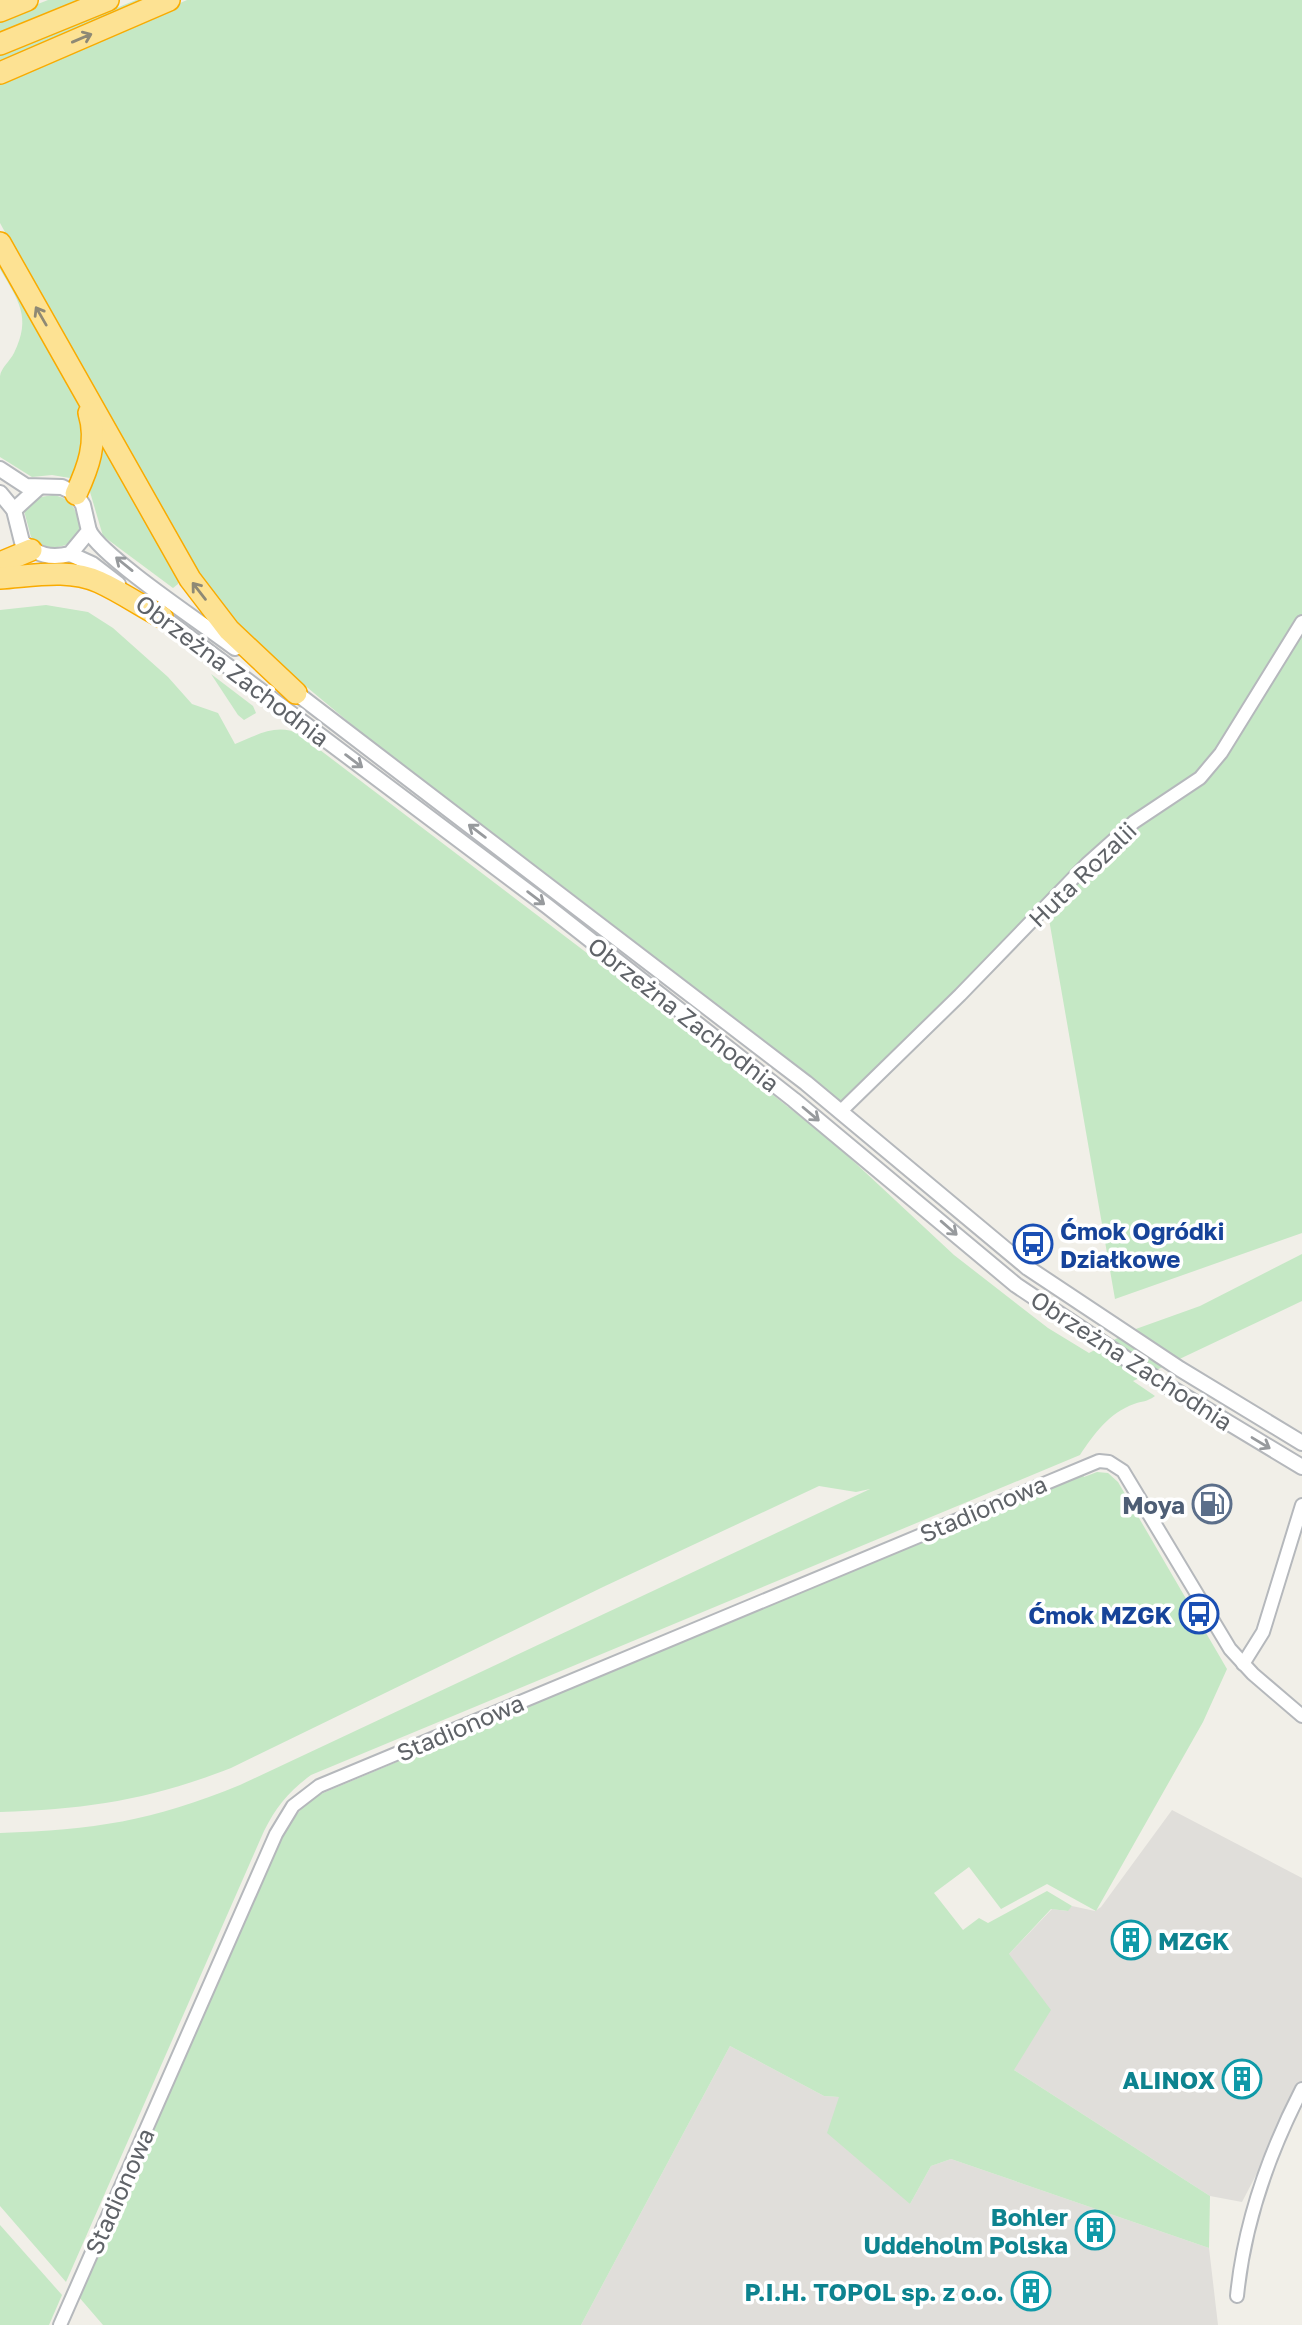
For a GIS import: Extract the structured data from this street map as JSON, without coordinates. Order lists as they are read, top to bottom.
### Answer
{
  "streets": {
    "street": ["Obrzeżna Zachodnia", "Huta Rozalii", "Stadionowa"]
  },
  "crossings": [
    ["Obrzeżna Zachodnia", "Huta Rozalii"]
  ],
  "places": {
    "bus stop": ["Ćmok Ogródki Działkowe", "Ćmok MZGK"],
    "fuel station": ["Moya"],
    "building": [
      "MZGK",
      "ALINOX",
      "Bohler Uddeholm Polska",
      "P.I.H. TOPOL sp. z o.o."
    ]
  }
}
